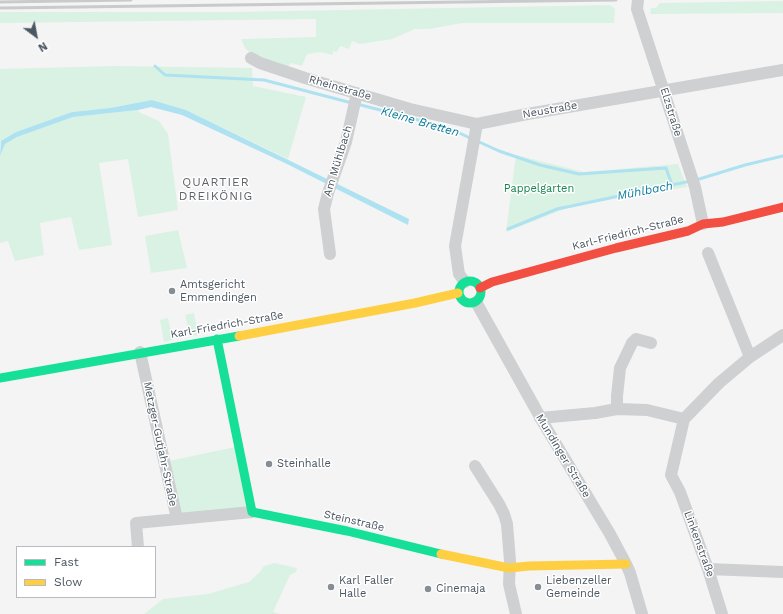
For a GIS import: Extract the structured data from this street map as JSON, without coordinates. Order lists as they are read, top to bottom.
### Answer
{
  "streets": {
    "street": [
      "Rheinstraße",
      "Neustraße",
      "Elzstraße",
      "Am Mühlbach",
      "Karl-Friedrich-Straße",
      "Metzger-Gutjahr-Straße",
      "Mundinger Straße",
      "Steinstraße",
      "Linkenstraße"
    ]
  },
  "crossings": [
    ["Rheinstraße", "Neustraße"],
    ["Rheinstraße", "Am Mühlbach"],
    ["Neustraße", "Elzstraße"],
    ["Elzstraße", "Karl-Friedrich-Straße"],
    ["Karl-Friedrich-Straße", "Metzger-Gutjahr-Straße"],
    ["Karl-Friedrich-Straße", "Mundinger Straße"],
    ["Mundinger Straße", "Steinstraße"]
  ],
  "districts": ["QUARTIER DREIKÖNIG"],
  "water": ["Kleine Bretten", "Mühlbach"],
  "parks": ["Pappelgarten"],
  "places": [
    "Amtsgericht Emmendingen",
    "Steinhalle",
    "Karl Faller Halle",
    "Liebenzeller Gemeinde",
    "Cinemaja"
  ],
  "legend": ["Fast", "Slow"],
  "north": "bottom right"
}
